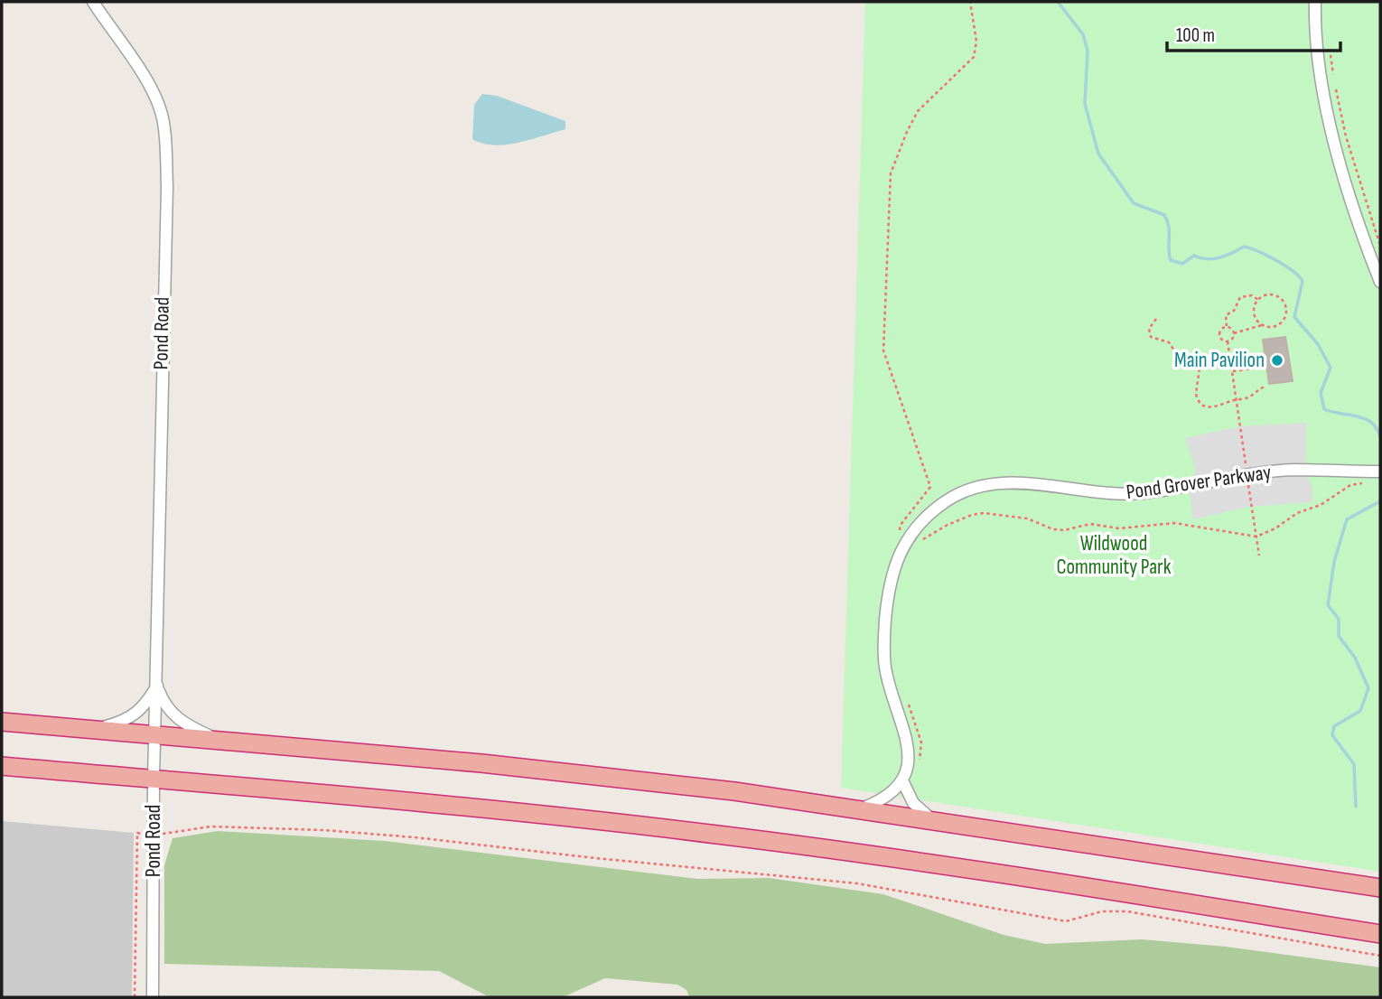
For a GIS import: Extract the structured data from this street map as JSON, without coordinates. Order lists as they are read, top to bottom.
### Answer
{
  "streets": {
    "street": ["Pond Road", "Pond Grover Parkway"]
  },
  "parks": ["Wildwood Community Park"],
  "places": ["Main Pavilion"],
  "scale_bar": "100 m"
}
